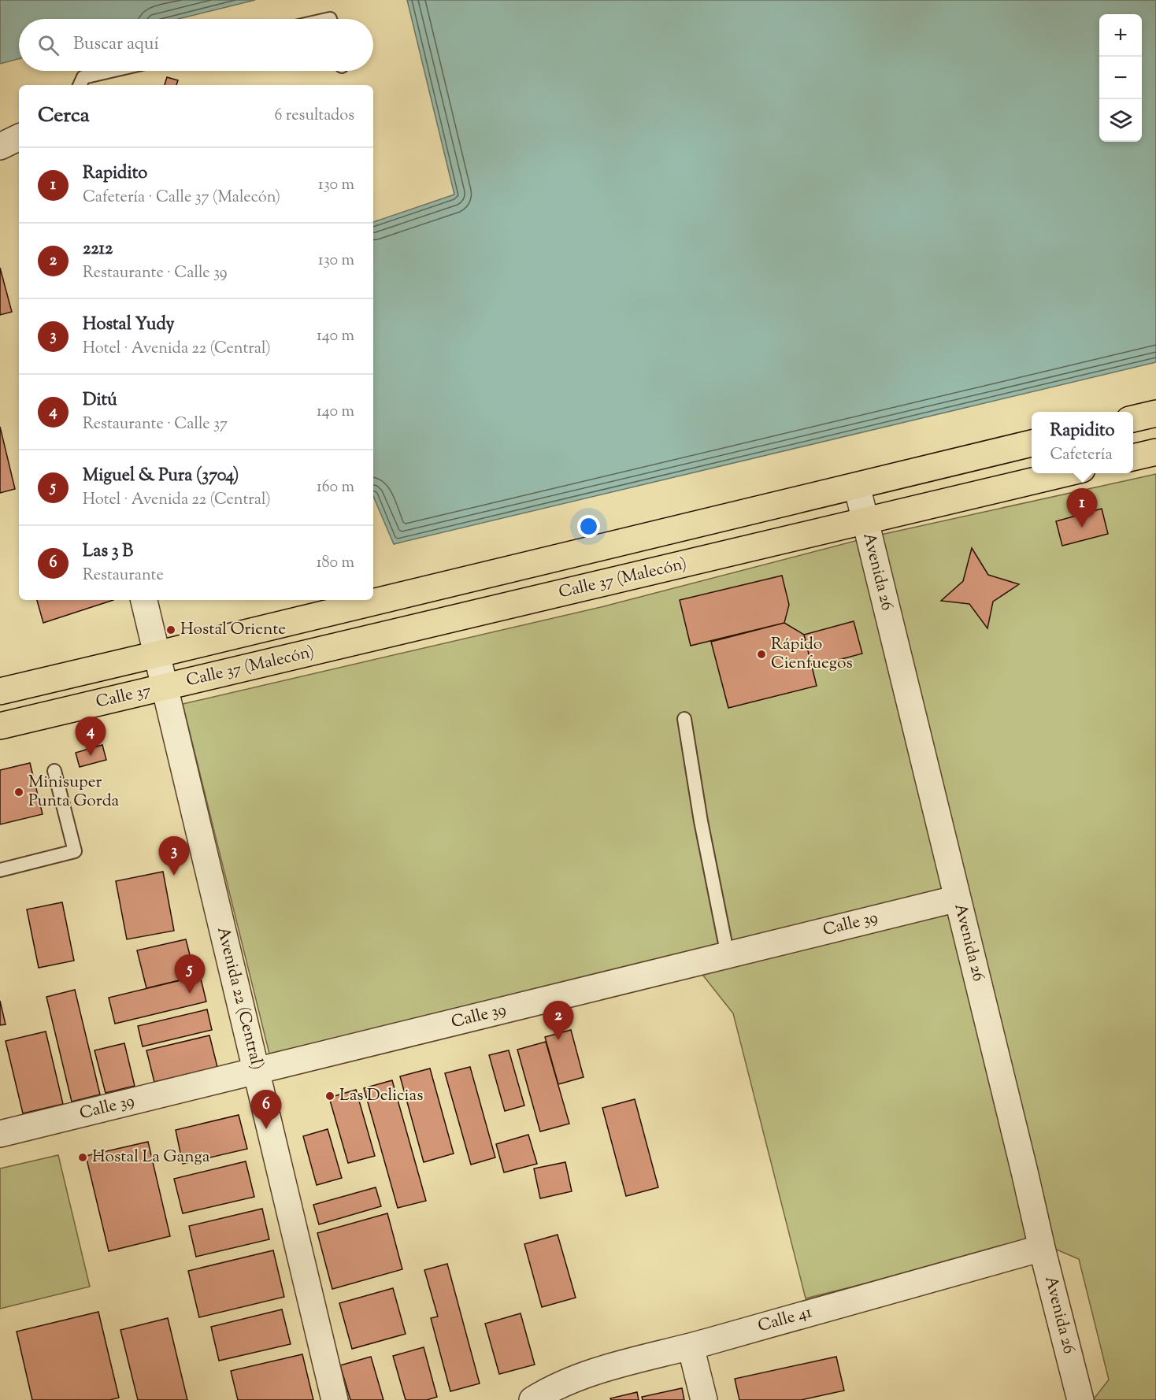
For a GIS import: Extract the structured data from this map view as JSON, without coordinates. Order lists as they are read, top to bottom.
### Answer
{
  "streets": {
    "main road": ["Calle 37 (Malecón)", "Calle 37"],
    "street": [
      "Avenida 26",
      "Calle 39",
      "Avenida 22 (Central)",
      "Calle 41"
    ]
  },
  "crossings": [
    ["Avenida 26", "Calle 37 (Malecón)"],
    ["Avenida 26", "Calle 39"],
    ["Avenida 26", "Calle 41"],
    ["Calle 37 (Malecón)", "Calle 37"],
    ["Calle 37 (Malecón)", "Avenida 22 (Central)"],
    ["Calle 37", "Avenida 22 (Central)"],
    ["Calle 39", "Avenida 22 (Central)"]
  ],
  "places": [
    "Hostal Oriente",
    "Rápido Cienfuegos",
    "Minisuper Punta Gorda",
    "Las Delicias",
    "Hostal La Ganga"
  ],
  "page": {
    "map_buttons": ["+", "−"],
    "search": "Buscar aquí",
    "heading": ["Cerca", "6 resultados"],
    "list": [
      {
        "mark": "1",
        "name": "Rapidito",
        "note": "Cafetería · Calle 37 (Malecón)",
        "value": "130 m"
      },
      {
        "mark": "2",
        "name": "2212",
        "note": "Restaurante · Calle 39",
        "value": "130 m"
      },
      {
        "mark": "3",
        "name": "Hostal Yudy",
        "note": "Hotel · Avenida 22 (Central)",
        "value": "140 m"
      },
      {
        "mark": "4",
        "name": "Ditú",
        "note": "Restaurante · Calle 37",
        "value": "140 m"
      },
      {
        "mark": "5",
        "name": "Miguel & Pura (3704)",
        "note": "Hotel · Avenida 22 (Central)",
        "value": "160 m"
      },
      {
        "mark": "6",
        "name": "Las 3 B",
        "note": "Restaurante",
        "value": "180 m"
      }
    ],
    "popup": ["Rapidito", "Cafetería"],
    "pins": [
      "1",
      "4",
      "3",
      "5",
      "2",
      "6"
    ]
  }
}
